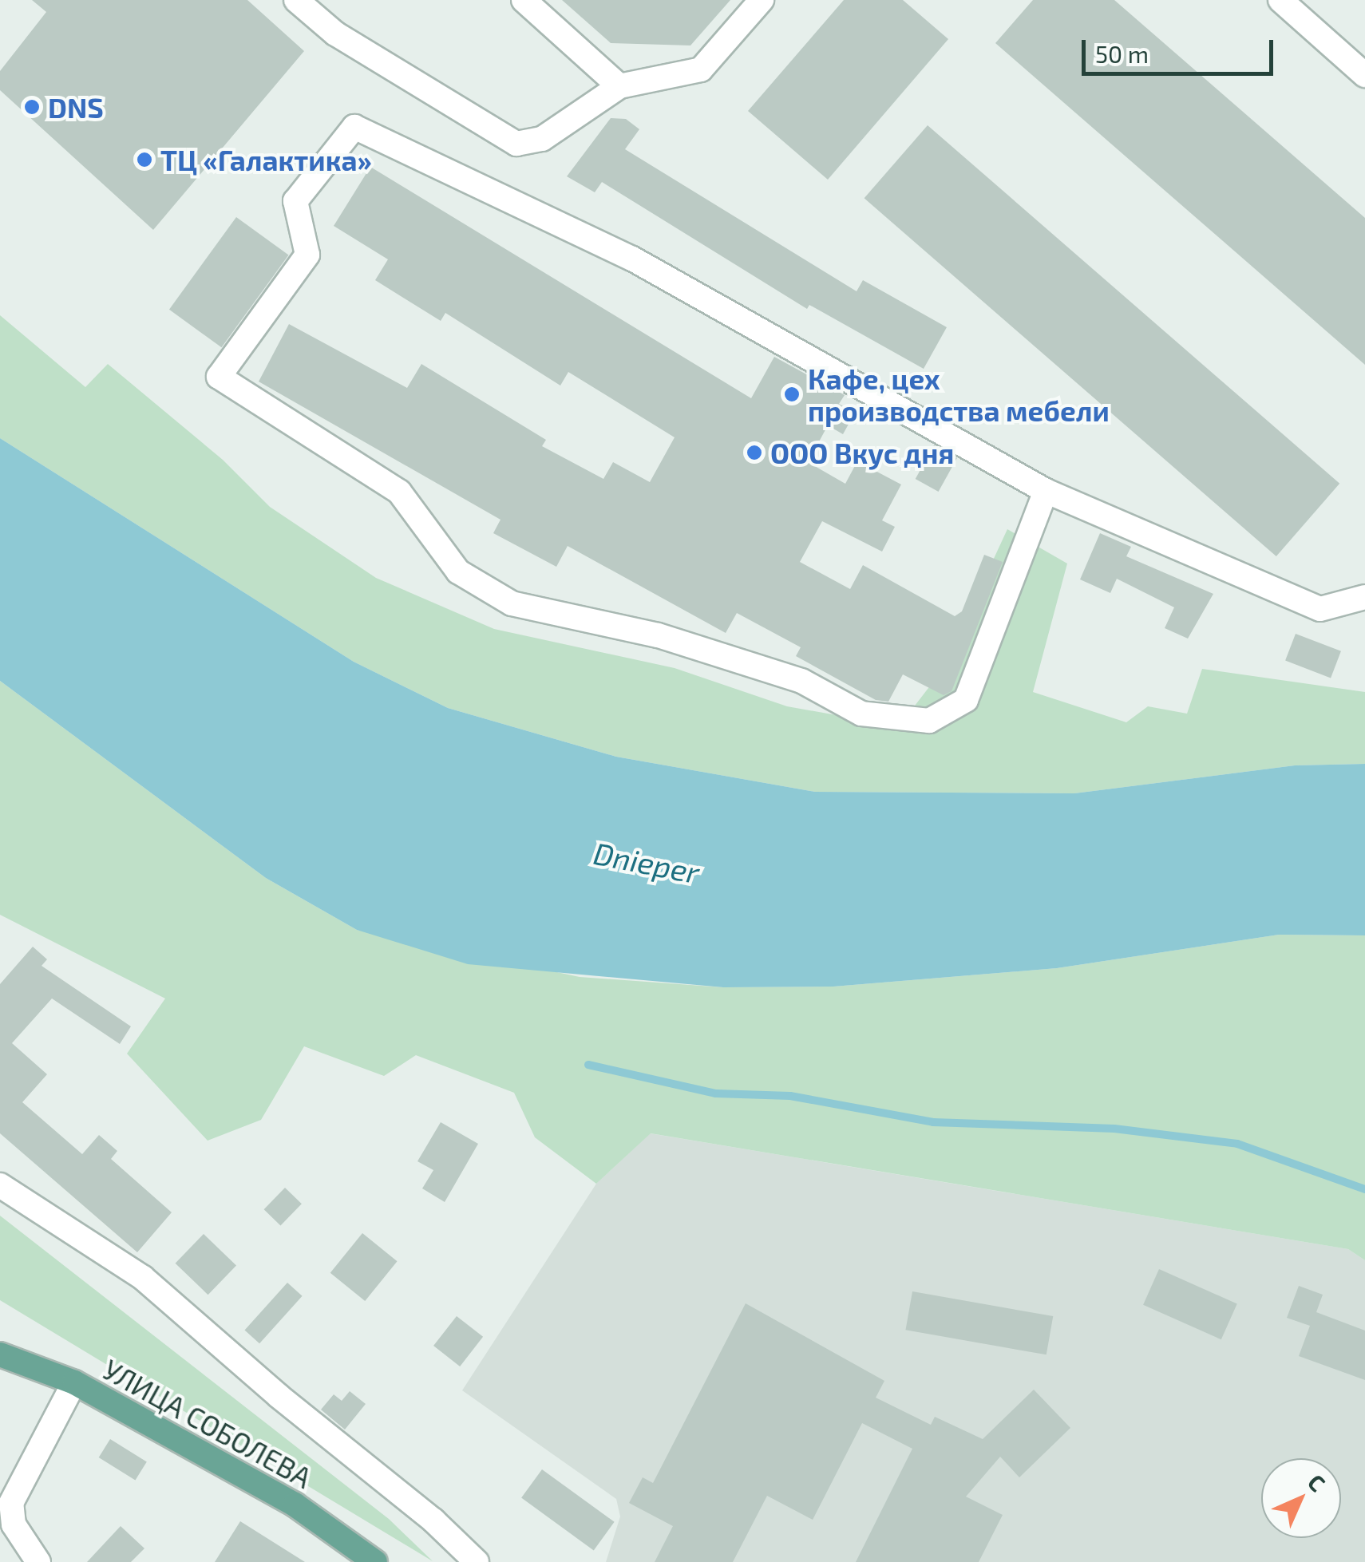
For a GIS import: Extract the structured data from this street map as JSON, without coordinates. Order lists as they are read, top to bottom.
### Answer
{
  "streets": {
    "main road": ["УЛИЦА СОБОЛЕВА"]
  },
  "water": ["Dnieper"],
  "places": [
    "DNS",
    "ТЦ «Галактика»",
    "Кафе, цех производства мебели",
    "ООО Вкус дня"
  ],
  "scale_bar": "50 m",
  "north": "top right"
}
